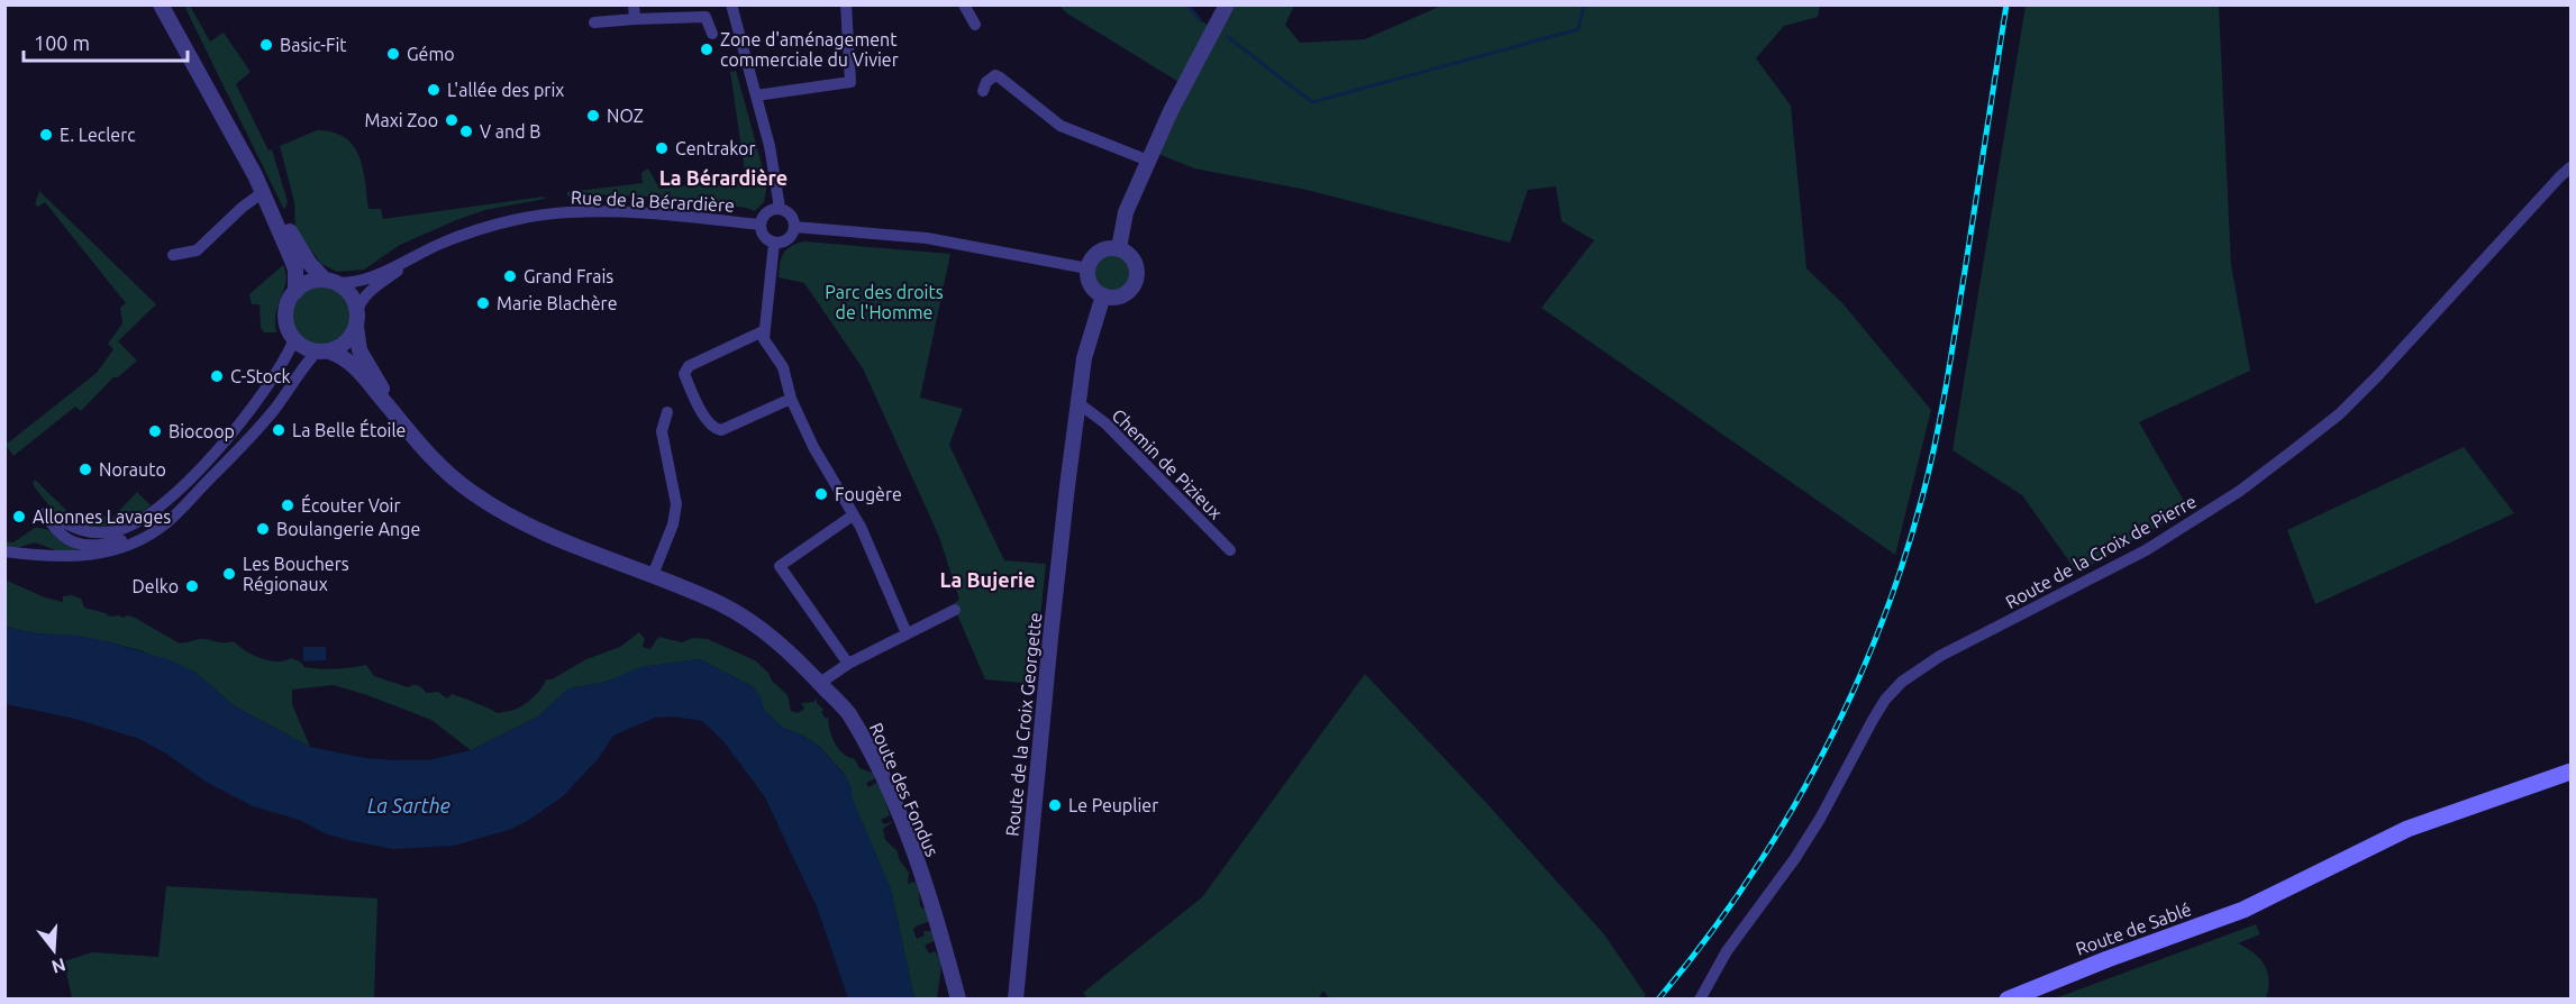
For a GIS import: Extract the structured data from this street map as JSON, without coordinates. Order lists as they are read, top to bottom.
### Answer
{
  "streets": {
    "main road": ["Route de Sablé"],
    "street": [
      "Rue de la Bérardière",
      "Chemin de Pizieux",
      "Route de la Croix de Pierre",
      "Route de la Croix Georgette",
      "Route des Fondus"
    ]
  },
  "crossings": [
    ["Rue de la Bérardière", "Route des Fondus"],
    ["Chemin de Pizieux", "Route de la Croix Georgette"]
  ],
  "districts": ["La Bérardière", "La Bujerie"],
  "water": ["La Sarthe"],
  "parks": ["Parc des droits de l'Homme"],
  "places": [
    "Basic-Fit",
    "Zone d'aménagement commerciale du Vivier",
    "Gémo",
    "L'allée des prix",
    "NOZ",
    "Maxi Zoo",
    "V and B",
    "E. Leclerc",
    "Centrakor",
    "Grand Frais",
    "Marie Blachère",
    "C-Stock",
    "La Belle Étoile",
    "Biocoop",
    "Norauto",
    "Fougère",
    "Écouter Voir",
    "Allonnes Lavages",
    "Boulangerie Ange",
    "Les Bouchers Régionaux",
    "Delko",
    "Le Peuplier"
  ],
  "scale_bar": "100 m",
  "north": "bottom"
}
